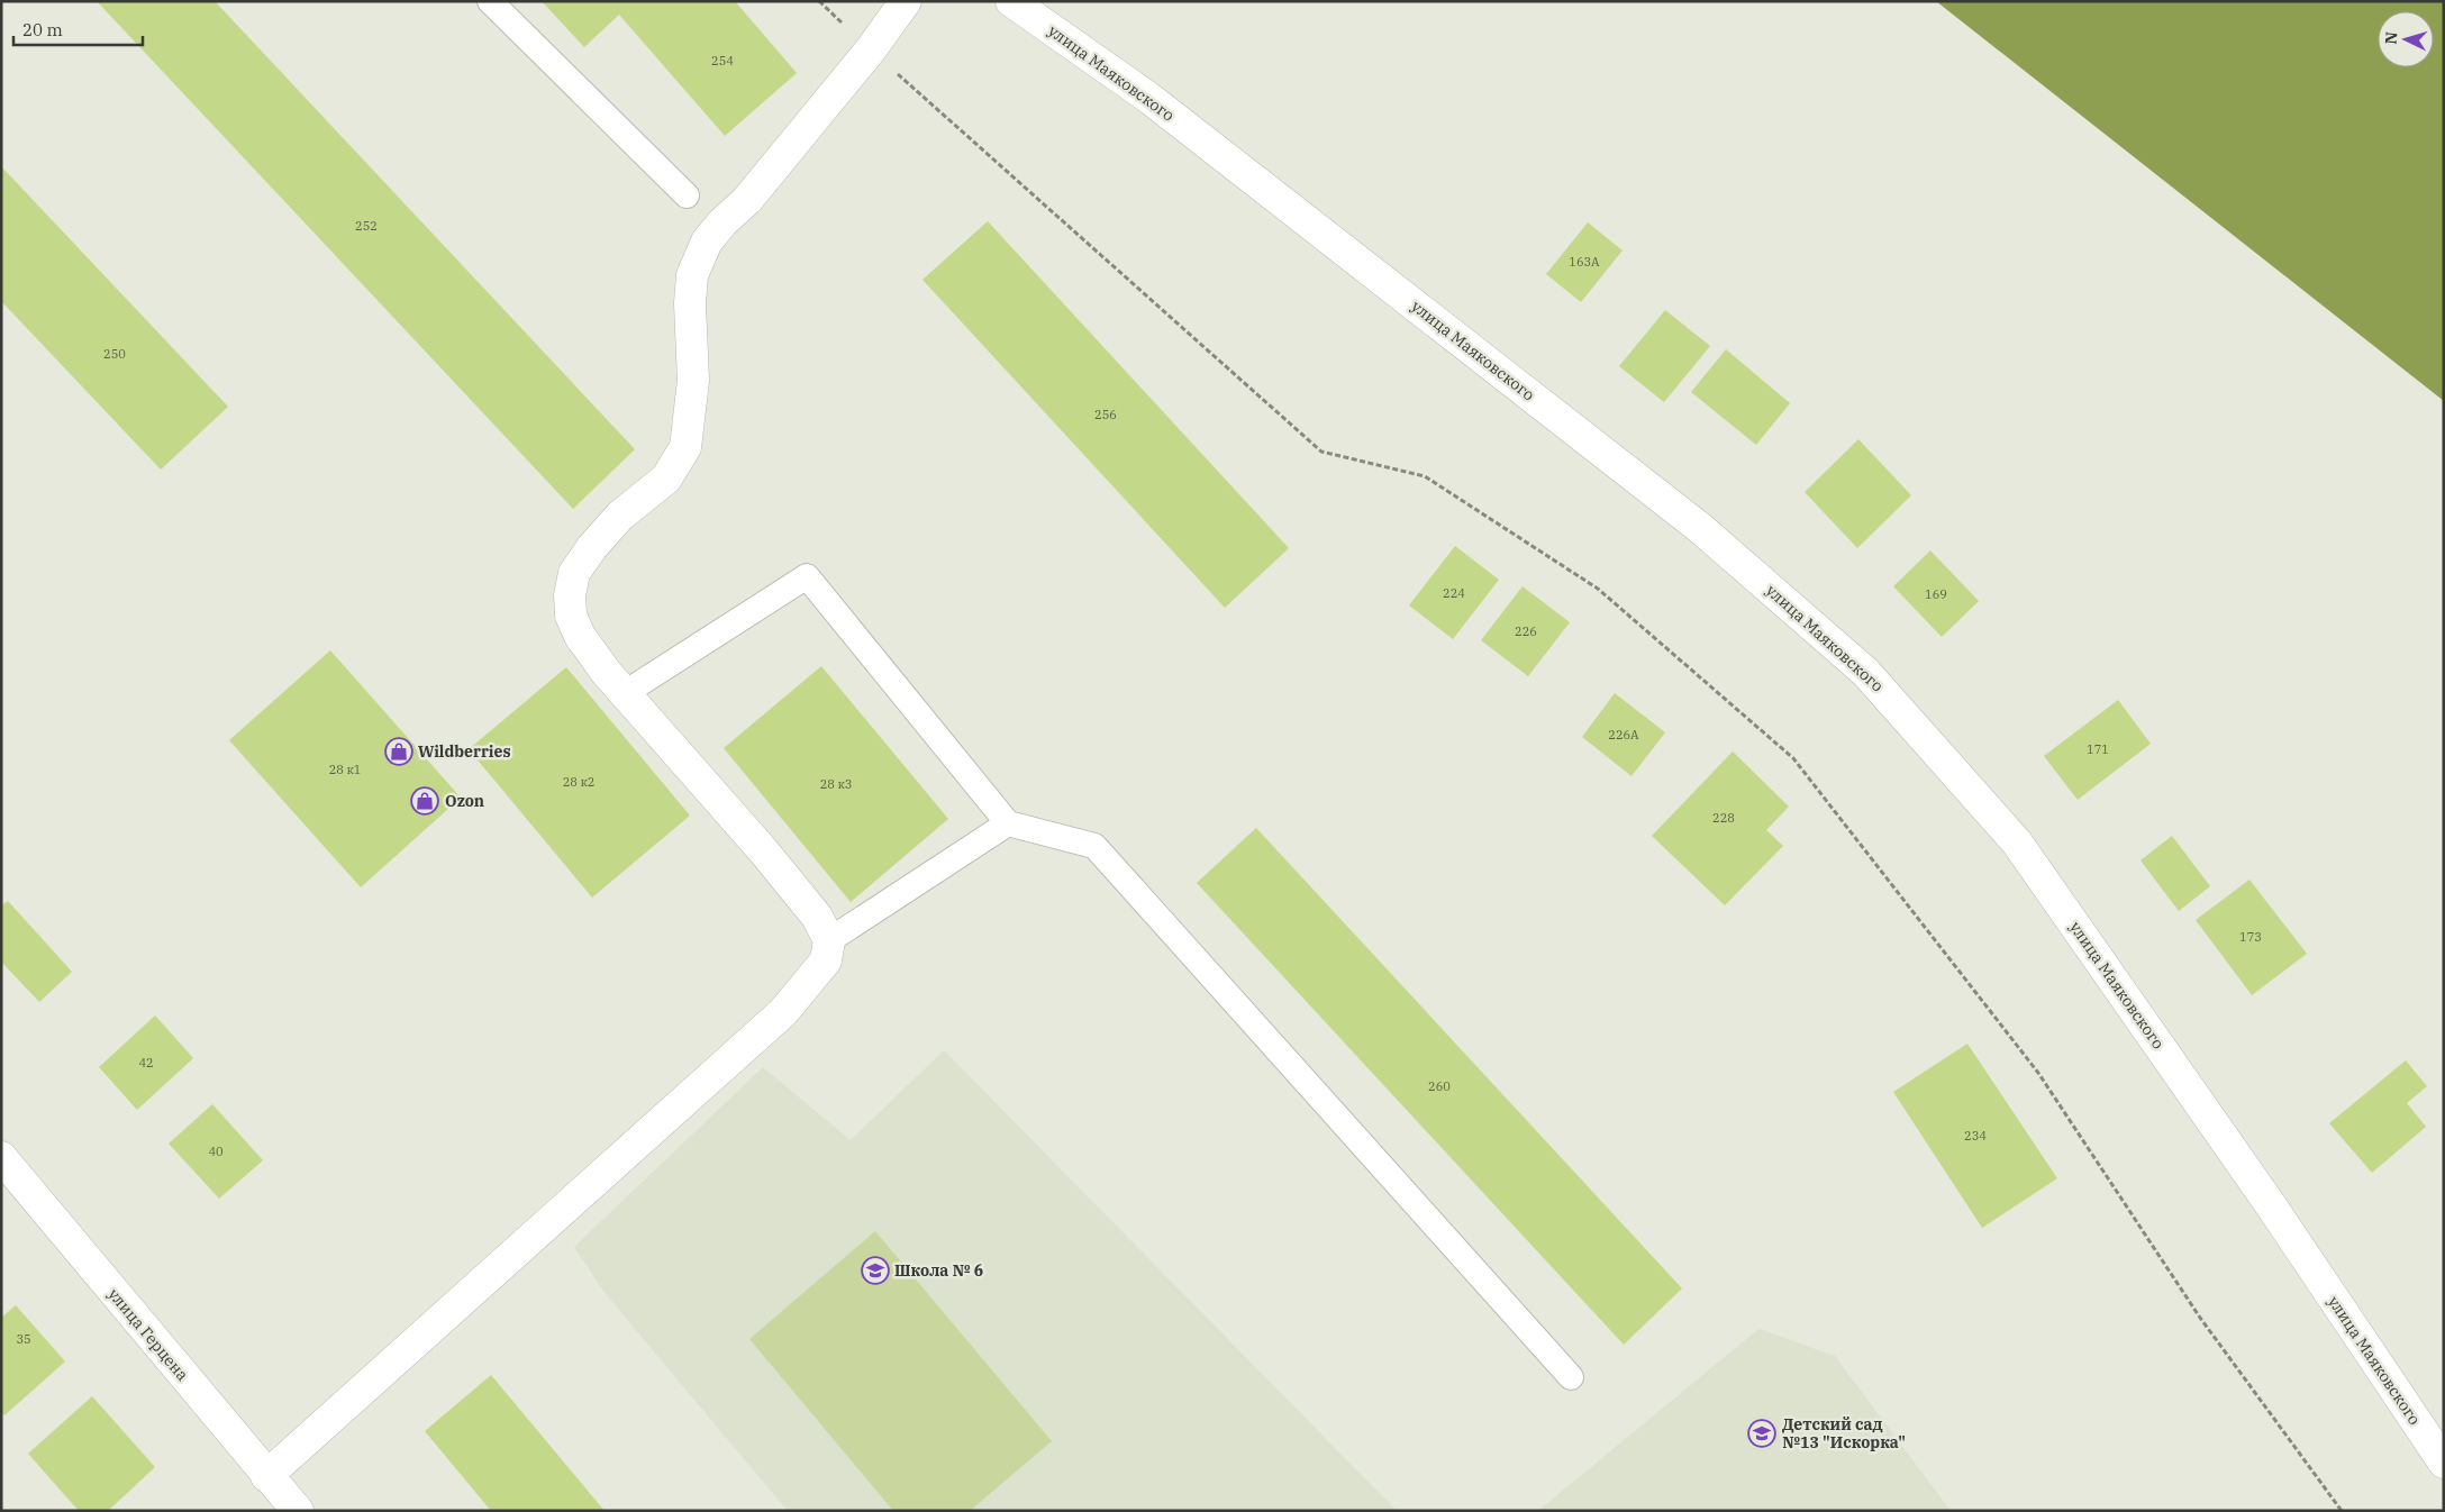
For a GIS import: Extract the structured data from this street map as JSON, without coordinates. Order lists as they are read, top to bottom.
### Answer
{
  "streets": {
    "street": ["улица Маяковского", "улица Герцена"]
  },
  "places": {
    "shop": ["Wildberries", "Ozon"],
    "school or university": ["Школа № 6", "Детский сад №13 \"Искорка\""]
  },
  "house_numbers": [
    "254",
    "252",
    "163А",
    "250",
    "256",
    "224",
    "169",
    "226",
    "226А",
    "171",
    "28 к1",
    "28 к2",
    "28 к3",
    "228",
    "173",
    "42",
    "260",
    "234",
    "40",
    "35"
  ],
  "scale_bar": "20 m",
  "north": "left"
}
